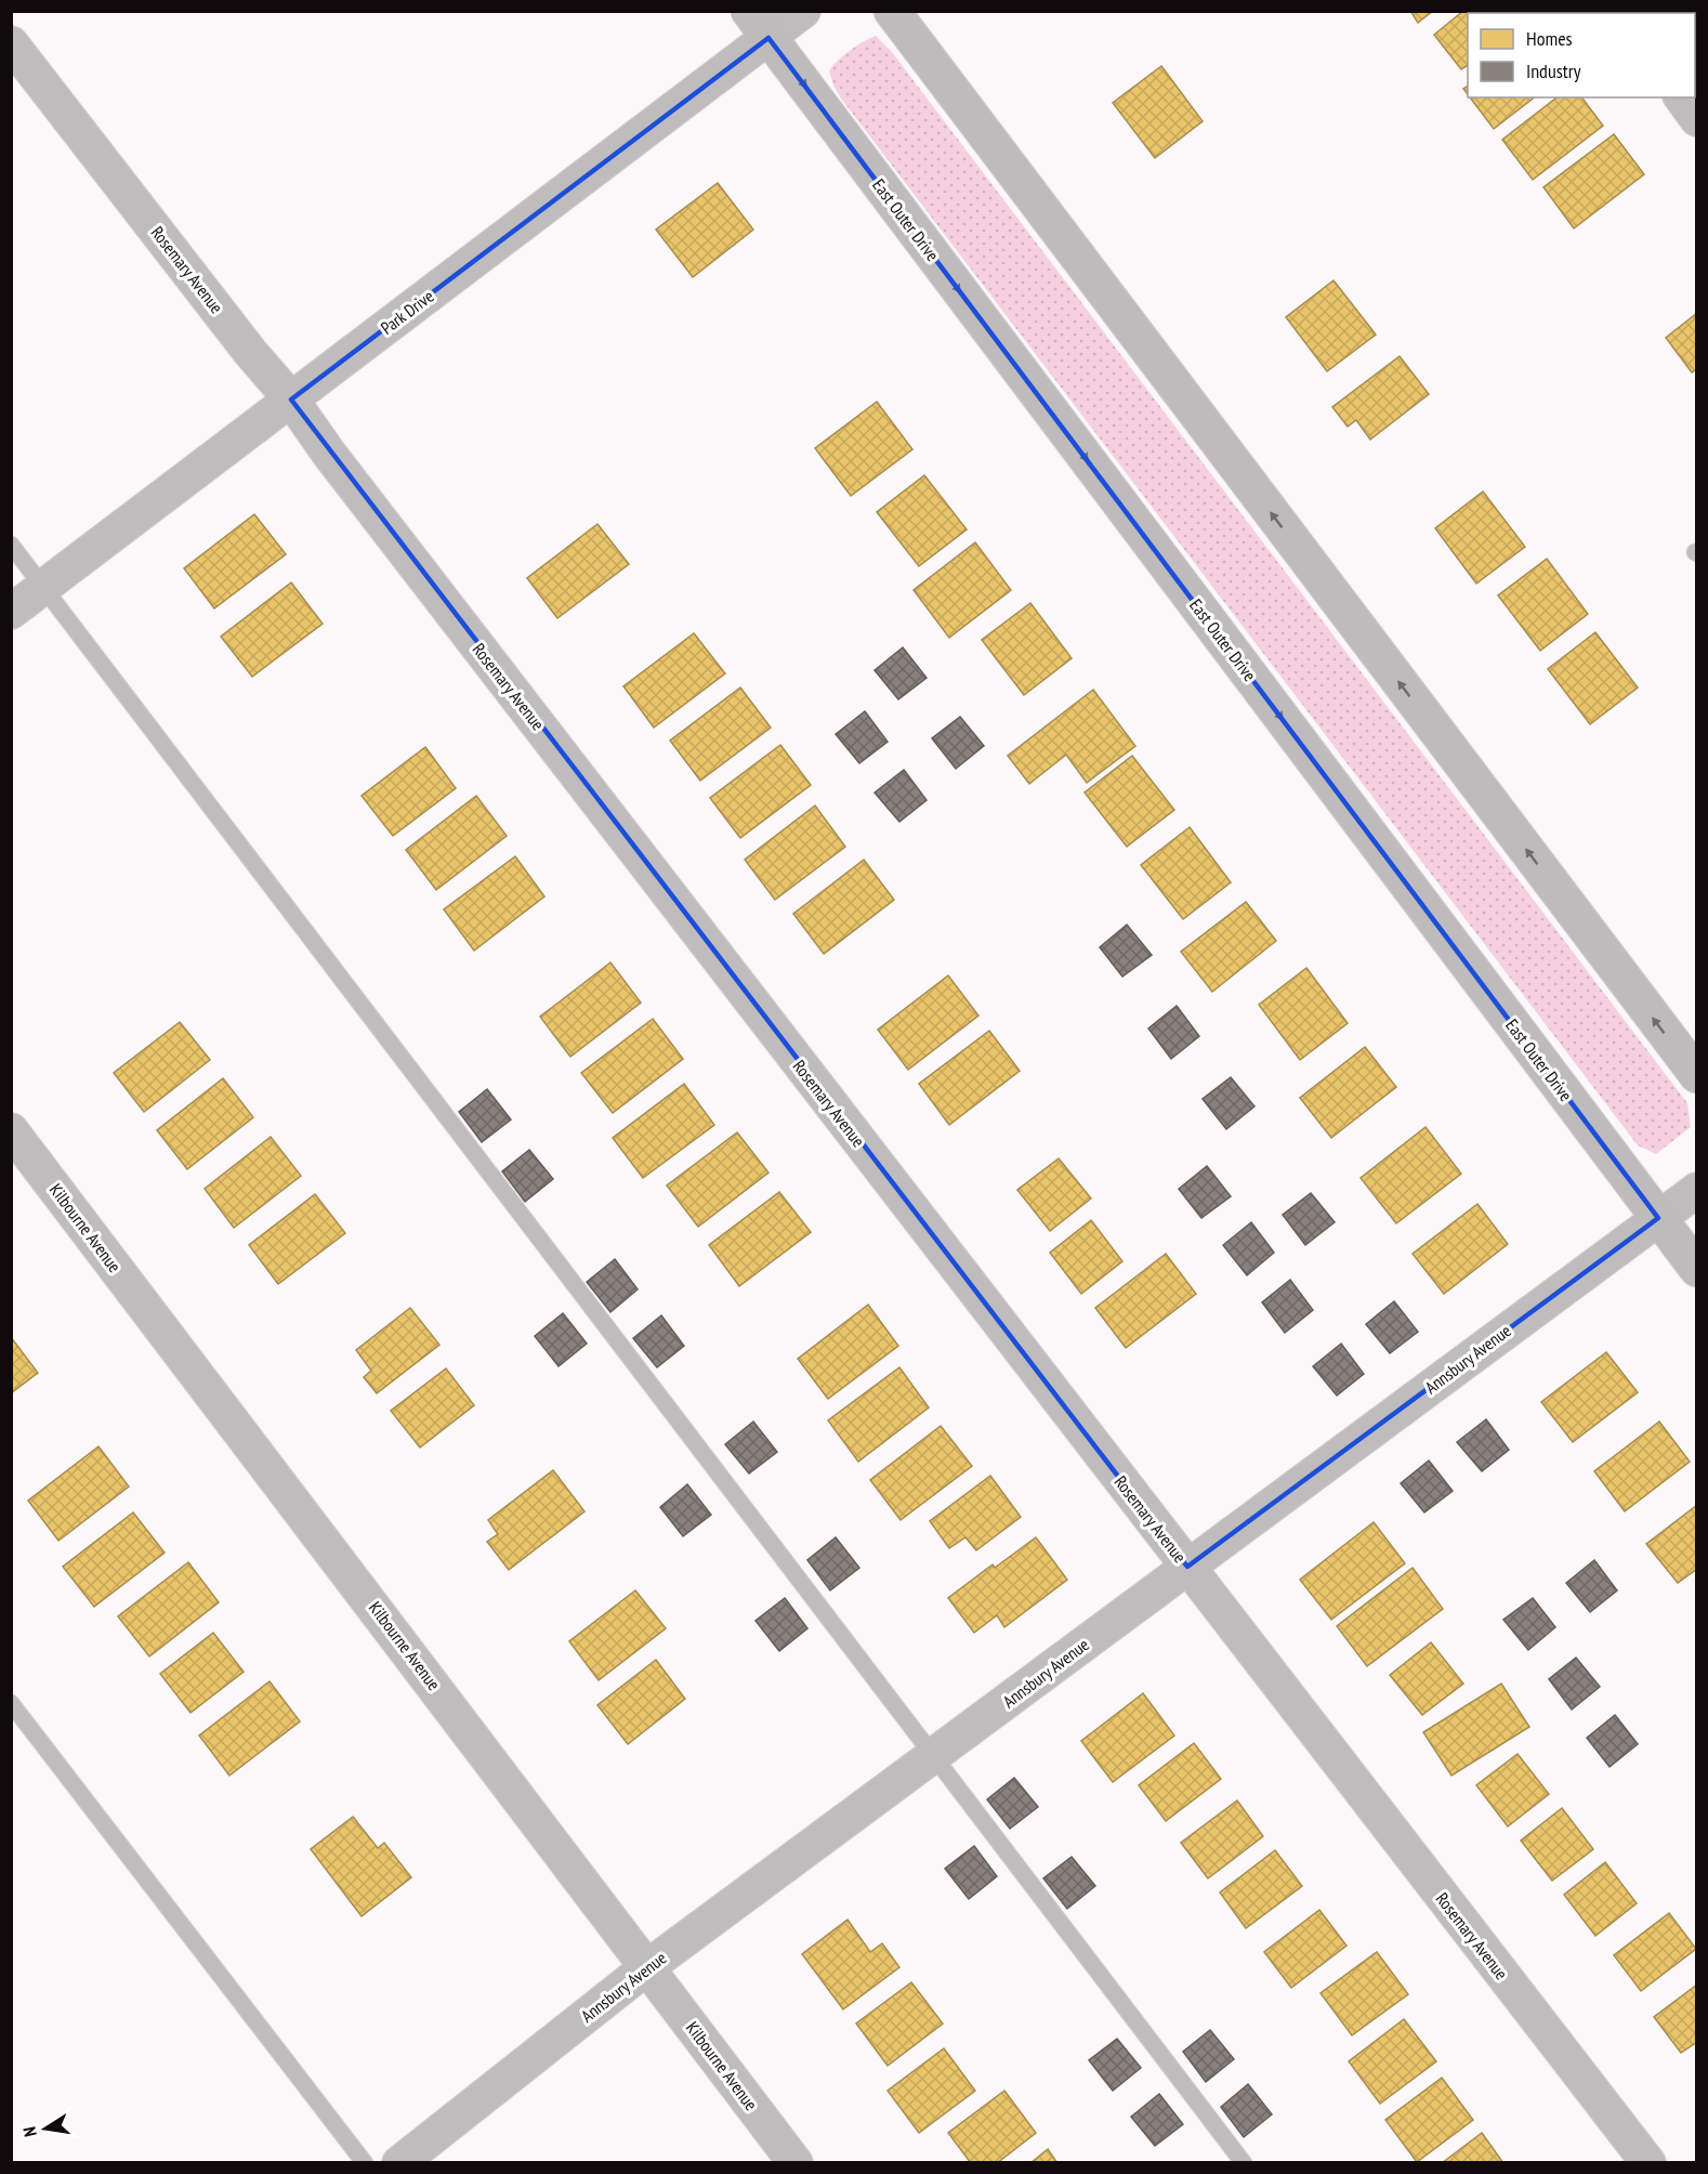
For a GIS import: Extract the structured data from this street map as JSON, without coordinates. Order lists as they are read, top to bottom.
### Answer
{
  "streets": {
    "street": [
      "East Outer Drive",
      "Rosemary Avenue",
      "Park Drive",
      "Kilbourne Avenue",
      "Annsbury Avenue"
    ]
  },
  "crossings": [
    ["East Outer Drive", "Park Drive"],
    ["East Outer Drive", "Annsbury Avenue"],
    ["Rosemary Avenue", "Park Drive"],
    ["Rosemary Avenue", "Annsbury Avenue"],
    ["Kilbourne Avenue", "Annsbury Avenue"]
  ],
  "legend": ["Homes", "Industry"],
  "north": "left"
}
